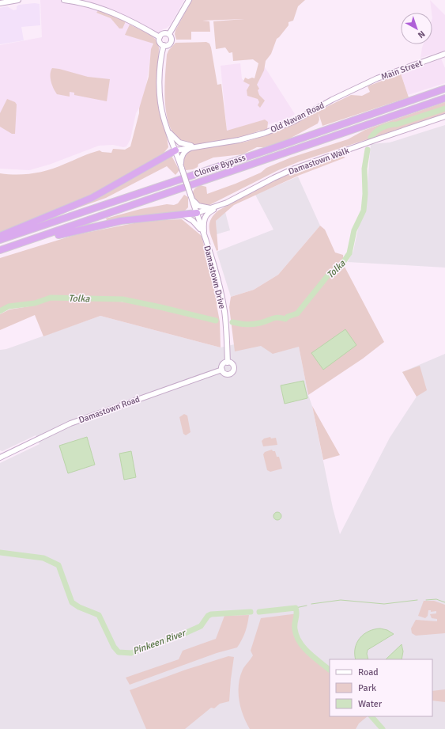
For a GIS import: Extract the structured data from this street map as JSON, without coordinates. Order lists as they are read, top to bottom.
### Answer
{
  "streets": {
    "highway": ["Clonee Bypass"],
    "street": [
      "Main Street",
      "Old Navan Road",
      "Damastown Walk",
      "Damastown Drive",
      "Damastown Road"
    ]
  },
  "crossings": [
    ["Main Street", "Old Navan Road"],
    ["Old Navan Road", "Damastown Drive"],
    ["Damastown Walk", "Damastown Drive"],
    ["Damastown Drive", "Damastown Road"]
  ],
  "water": ["Tolka", "Pinkeen River"],
  "legend": ["Road", "Park", "Water"],
  "north": "bottom right"
}
